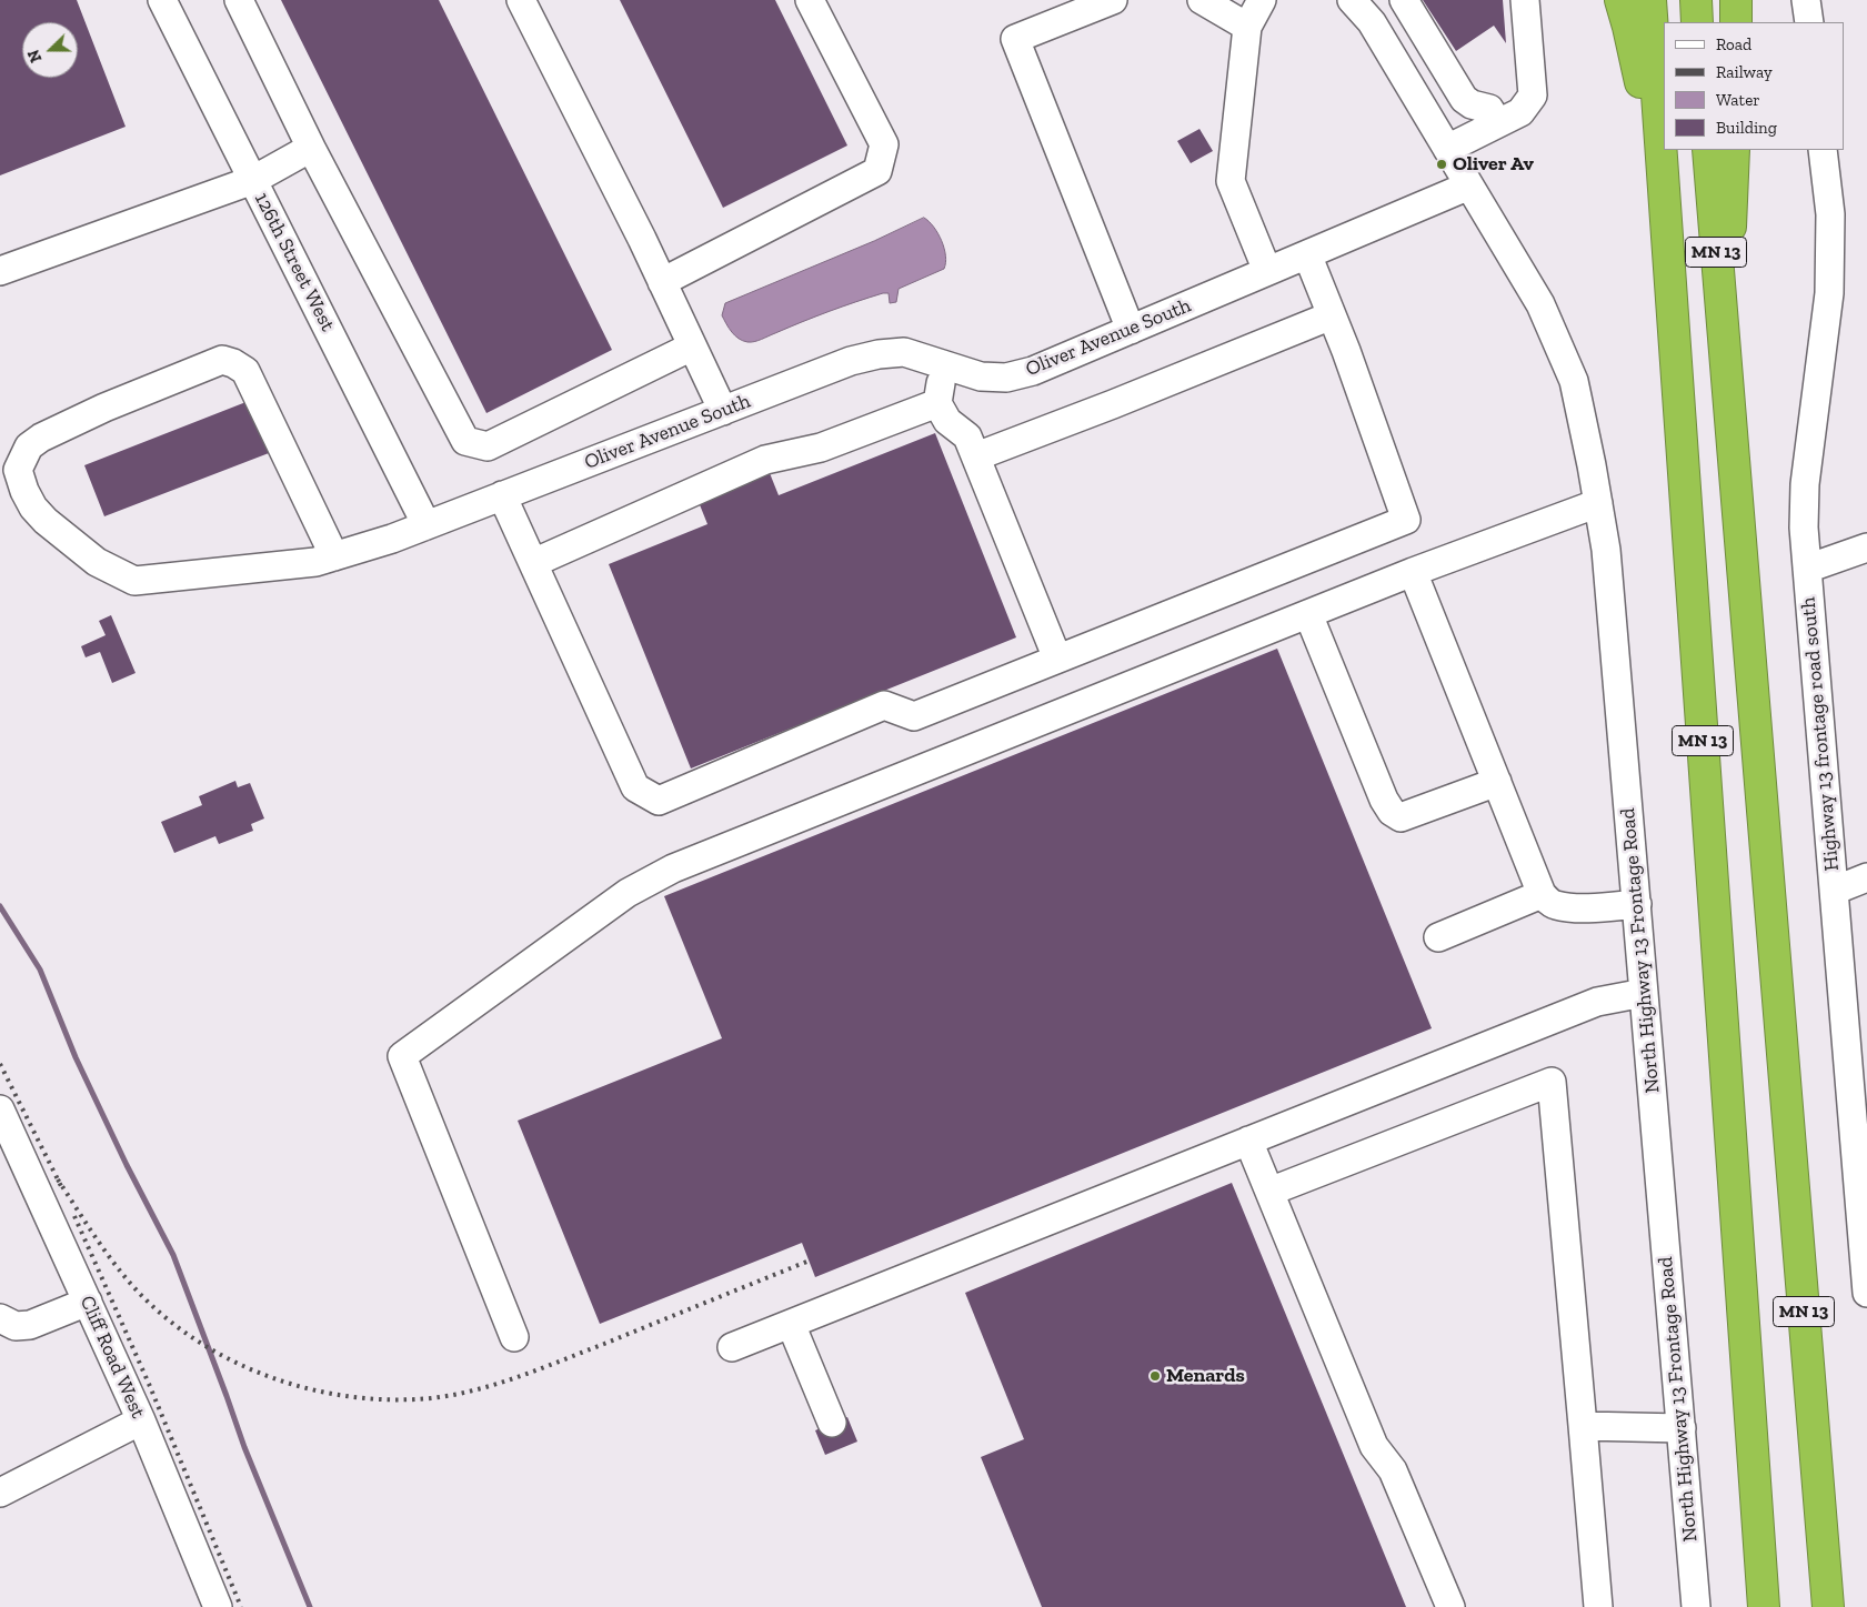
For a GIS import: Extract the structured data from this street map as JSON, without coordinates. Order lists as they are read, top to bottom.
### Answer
{
  "streets": {
    "highway": ["MN 13"],
    "street": [
      "126th Street West",
      "Oliver Avenue South",
      "Highway 13 frontage road south",
      "North Highway 13 Frontage Road",
      "Cliff Road West"
    ]
  },
  "crossings": [
    ["126th Street West", "Oliver Avenue South"],
    ["Oliver Avenue South", "North Highway 13 Frontage Road"]
  ],
  "places": ["Oliver Av", "Menards"],
  "legend": [
    "Road",
    "Railway",
    "Water",
    "Building"
  ],
  "north": "left"
}
